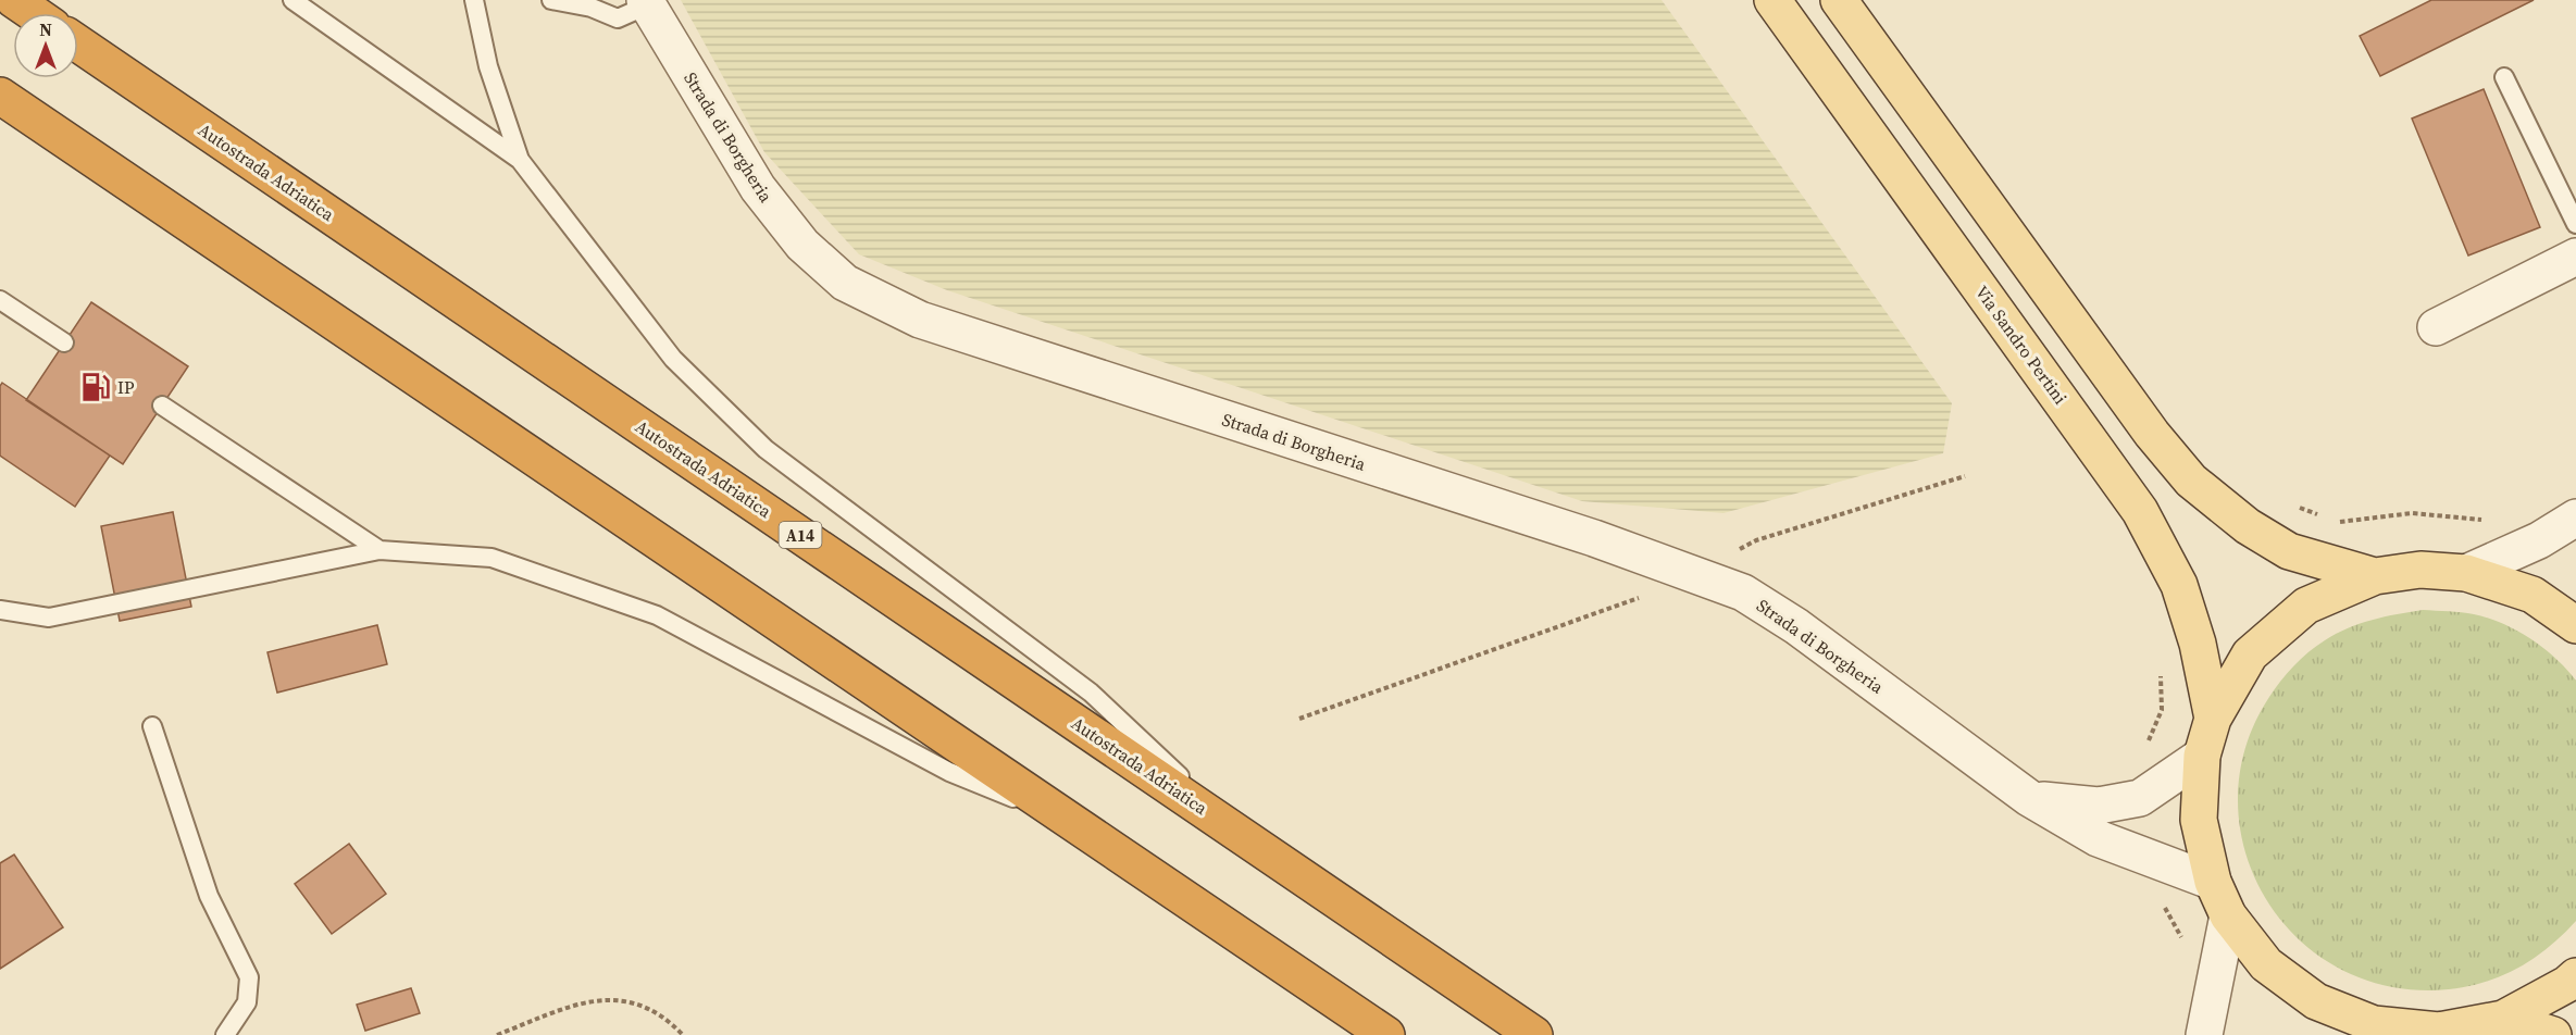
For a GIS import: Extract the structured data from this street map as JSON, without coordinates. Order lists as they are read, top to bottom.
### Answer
{
  "streets": {
    "highway": ["Autostrada Adriatica", "A14"],
    "main road": ["Via Sandro Pertini"],
    "street": ["Strada di Borgheria"]
  },
  "crossings": [
    ["Strada di Borgheria", "Via Sandro Pertini"]
  ],
  "places": {
    "fuel station": ["IP"]
  },
  "north": "top"
}
